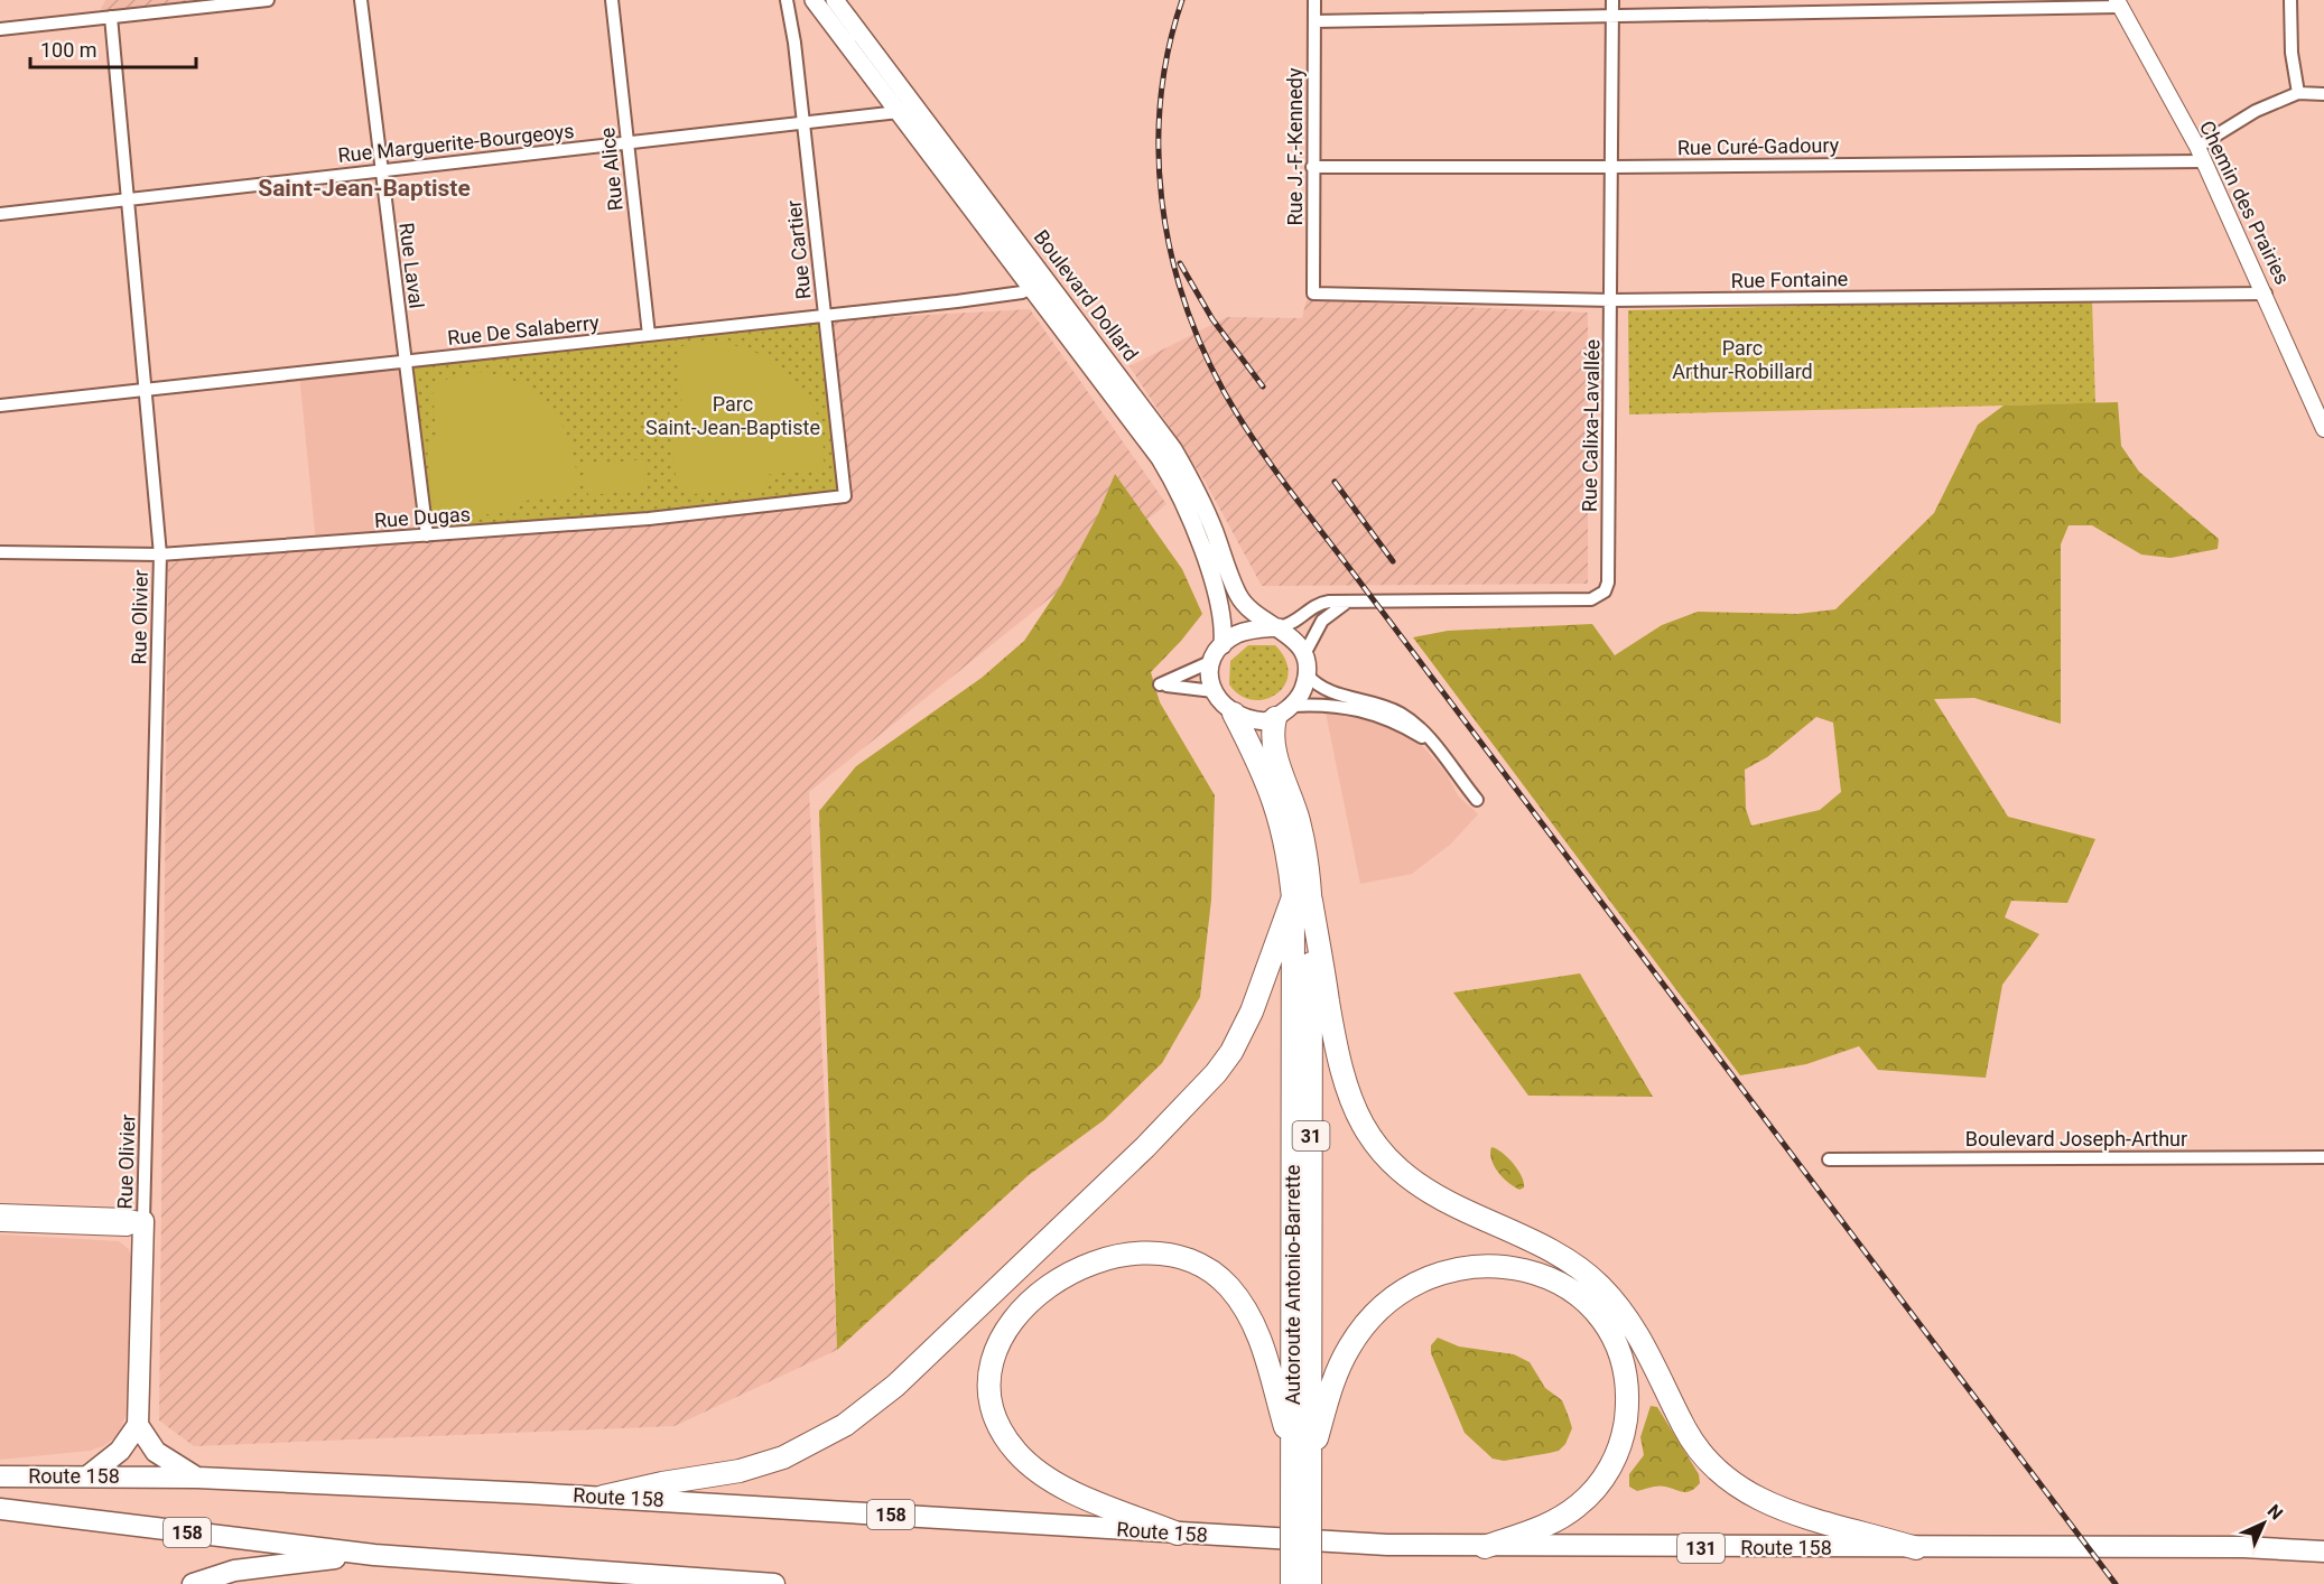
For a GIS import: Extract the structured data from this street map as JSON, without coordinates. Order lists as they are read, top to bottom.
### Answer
{
  "streets": {
    "highway": [
      "31",
      "Autoroute Antonio-Barrette",
      "Route 158",
      "158",
      "131"
    ],
    "main road": ["Boulevard Dollard"],
    "street": [
      "Rue Marguerite-Bourgeoys",
      "Rue J.-F.-Kennedy",
      "Rue Curé-Gadoury",
      "Rue Alice",
      "Chemin des Prairies",
      "Rue Cartier",
      "Rue Laval",
      "Rue Fontaine",
      "Rue De Salaberry",
      "Rue Calixa-Lavallée",
      "Rue Dugas",
      "Rue Olivier",
      "Boulevard Joseph-Arthur"
    ]
  },
  "crossings": [
    ["Rue Marguerite-Bourgeoys", "Rue Alice"],
    ["Rue Marguerite-Bourgeoys", "Rue Cartier"],
    ["Rue Marguerite-Bourgeoys", "Rue Laval"],
    ["Rue Marguerite-Bourgeoys", "Boulevard Dollard"],
    ["Rue Marguerite-Bourgeoys", "Rue Olivier"],
    ["Rue J.-F.-Kennedy", "Rue Curé-Gadoury"],
    ["Rue J.-F.-Kennedy", "Rue Fontaine"],
    ["Rue Curé-Gadoury", "Chemin des Prairies"],
    ["Rue Curé-Gadoury", "Rue Calixa-Lavallée"],
    ["Rue Alice", "Rue De Salaberry"],
    ["Chemin des Prairies", "Rue Fontaine"],
    ["Rue Cartier", "Rue De Salaberry"],
    ["Rue Cartier", "Rue Dugas"],
    ["Rue Laval", "Rue De Salaberry"],
    ["Rue Laval", "Rue Dugas"],
    ["Rue Fontaine", "Rue Calixa-Lavallée"],
    ["Boulevard Dollard", "Rue De Salaberry"],
    ["Boulevard Dollard", "Rue Calixa-Lavallée"],
    ["Boulevard Dollard", "Autoroute Antonio-Barrette"],
    ["Rue De Salaberry", "Rue Olivier"],
    ["Rue Calixa-Lavallée", "Autoroute Antonio-Barrette"],
    ["Rue Dugas", "Rue Olivier"]
  ],
  "districts": ["Saint-Jean-Baptiste"],
  "parks": ["Parc Arthur-Robillard", "Parc Saint-Jean-Baptiste"],
  "scale_bar": "100 m",
  "north": "top right"
}
